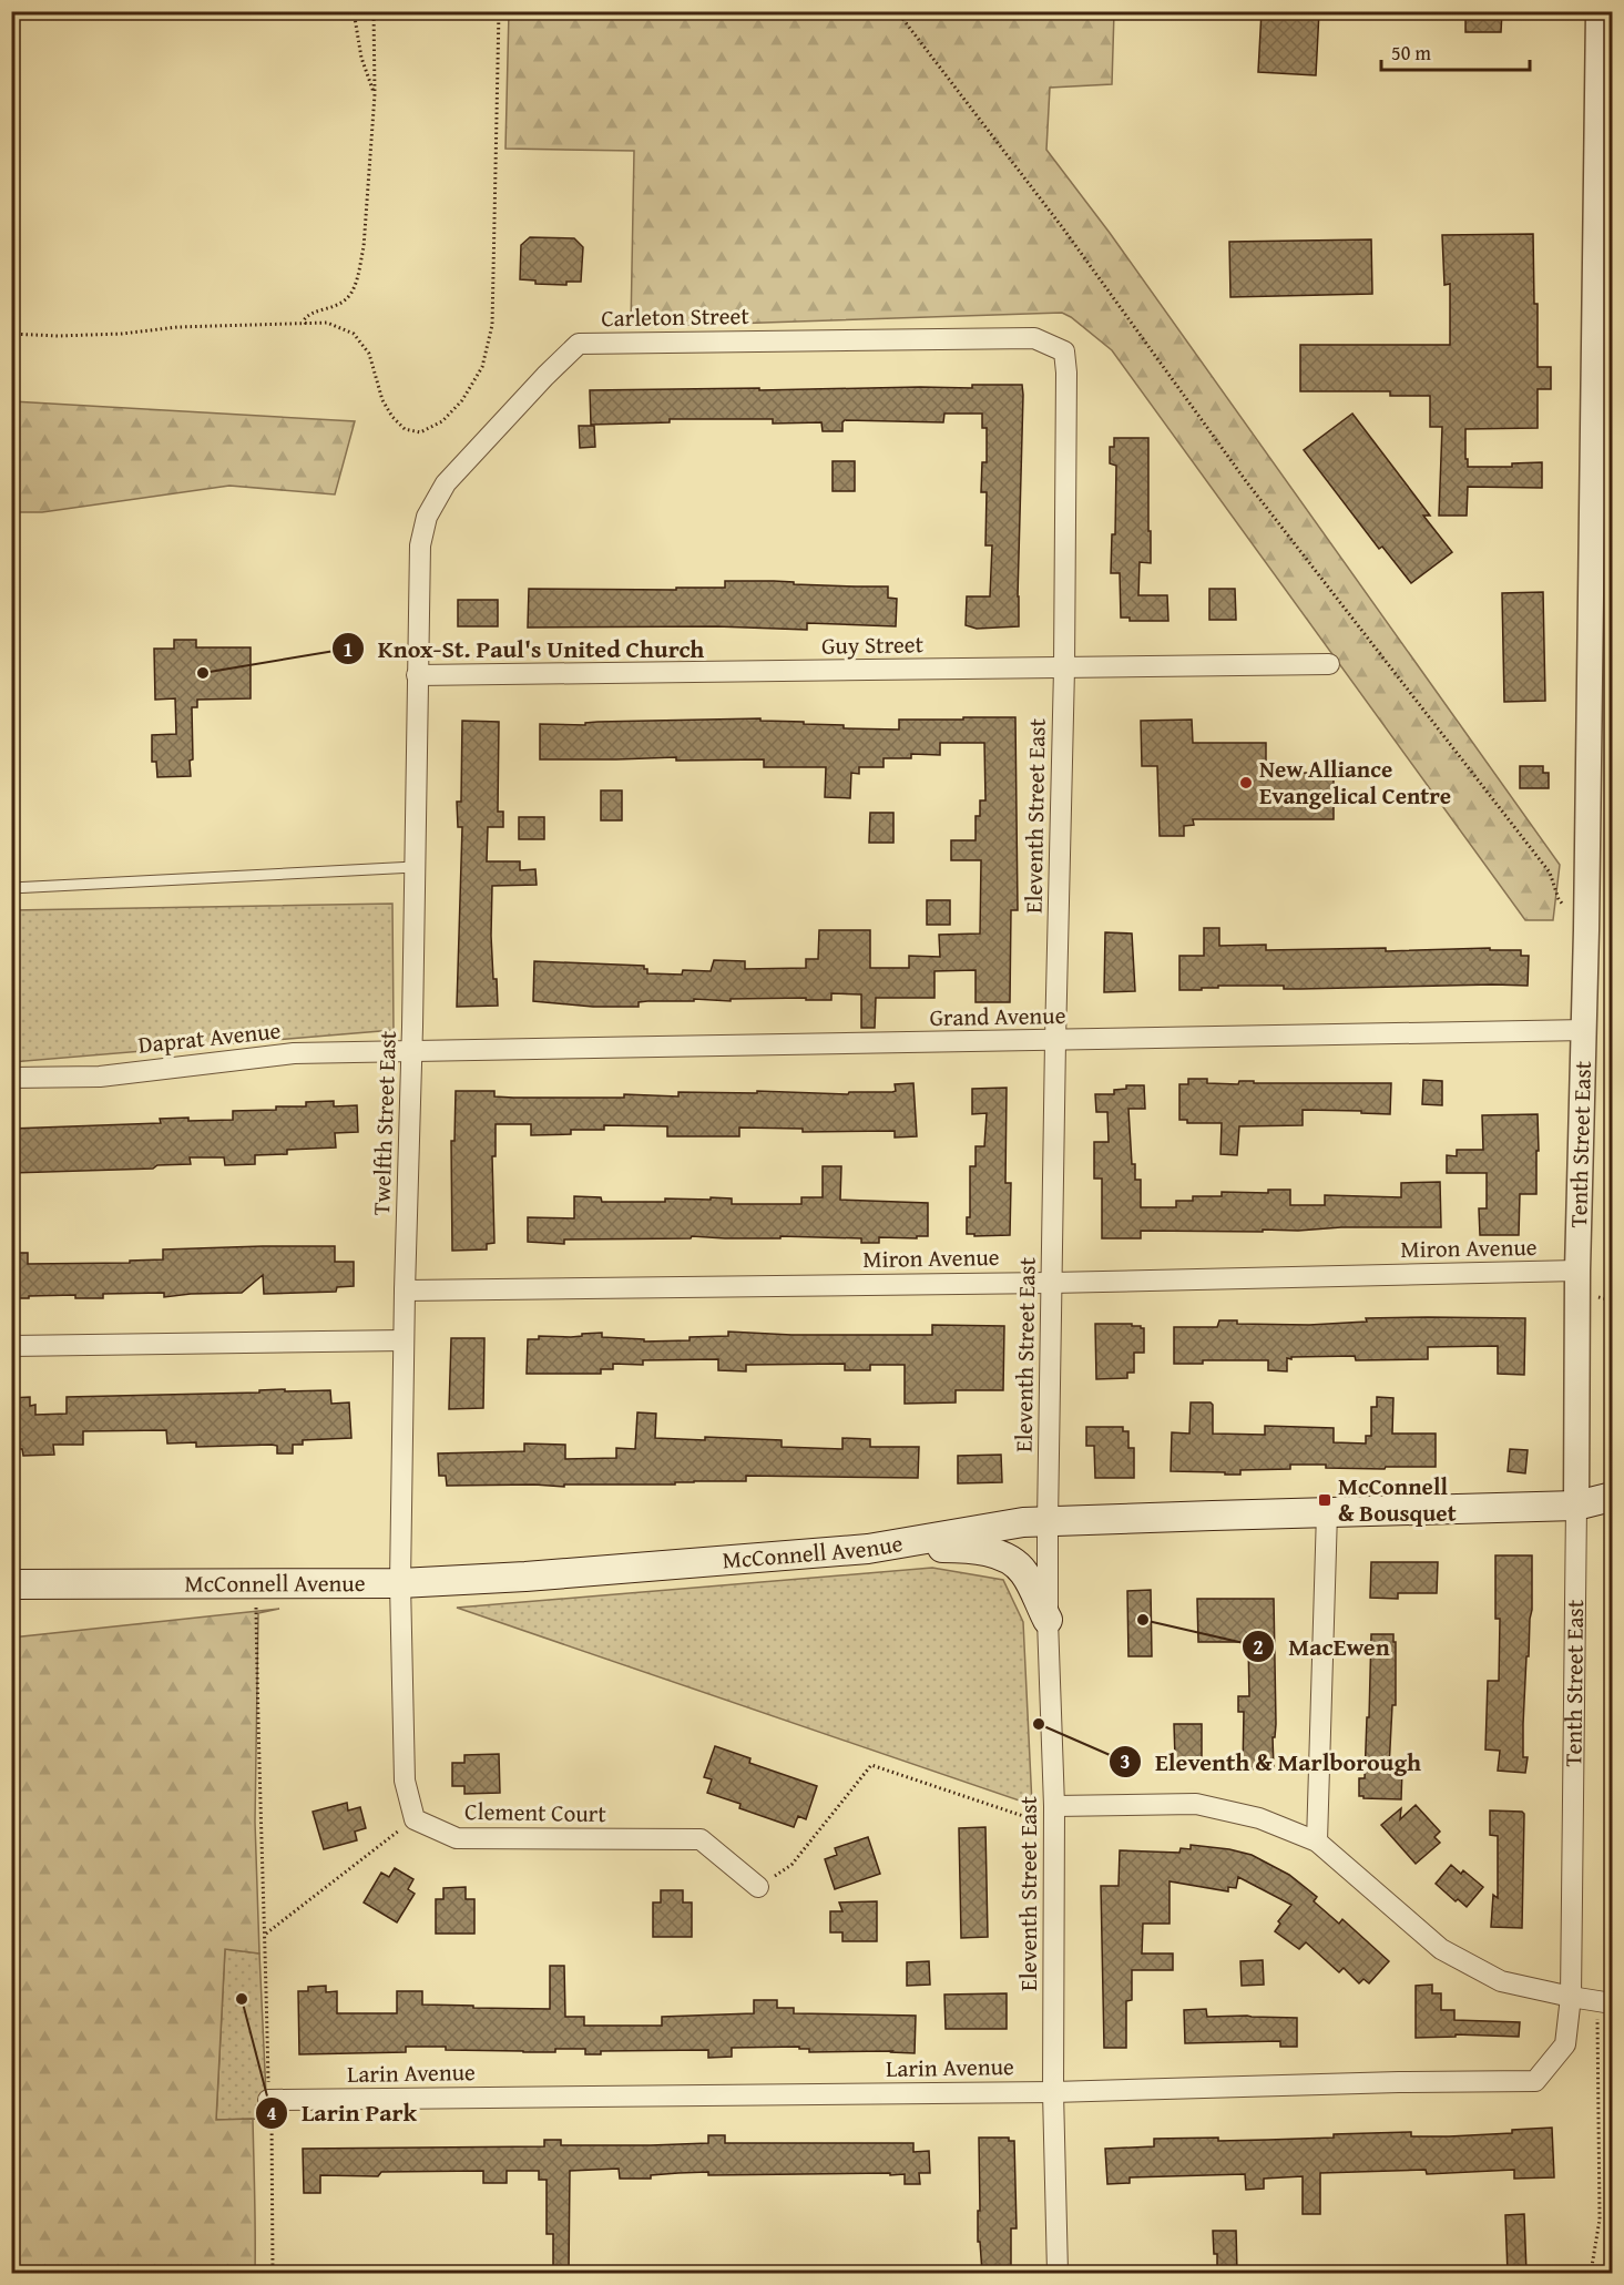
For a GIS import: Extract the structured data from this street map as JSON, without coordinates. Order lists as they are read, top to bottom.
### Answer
{
  "streets": {
    "main road": ["McConnell Avenue"],
    "street": [
      "Carleton Street",
      "Guy Street",
      "Eleventh Street East",
      "Grand Avenue",
      "Daprat Avenue",
      "Twelfth Street East",
      "Tenth Street East",
      "Miron Avenue",
      "Clement Court",
      "Larin Avenue"
    ]
  },
  "crossings": [
    ["Carleton Street", "Guy Street"],
    ["Carleton Street", "Eleventh Street East"],
    ["Carleton Street", "Twelfth Street East"],
    ["Guy Street", "Eleventh Street East"],
    ["Guy Street", "Twelfth Street East"],
    ["Eleventh Street East", "Grand Avenue"],
    ["Eleventh Street East", "Miron Avenue"],
    ["Eleventh Street East", "McConnell Avenue"],
    ["Eleventh Street East", "Larin Avenue"],
    ["Grand Avenue", "Daprat Avenue"],
    ["Grand Avenue", "Twelfth Street East"],
    ["Grand Avenue", "Tenth Street East"],
    ["Daprat Avenue", "Twelfth Street East"],
    ["Twelfth Street East", "Miron Avenue"],
    ["Twelfth Street East", "McConnell Avenue"],
    ["Tenth Street East", "Miron Avenue"],
    ["Tenth Street East", "McConnell Avenue"],
    ["Tenth Street East", "Larin Avenue"]
  ],
  "places": {
    "other": [
      "Knox-St. Paul's United Church",
      "New Alliance Evangelical Centre",
      "MacEwen",
      "Eleventh & Marlborough",
      "Larin Park"
    ],
    "transit": ["McConnell & Bousquet"]
  },
  "scale_bar": "50 m"
}
